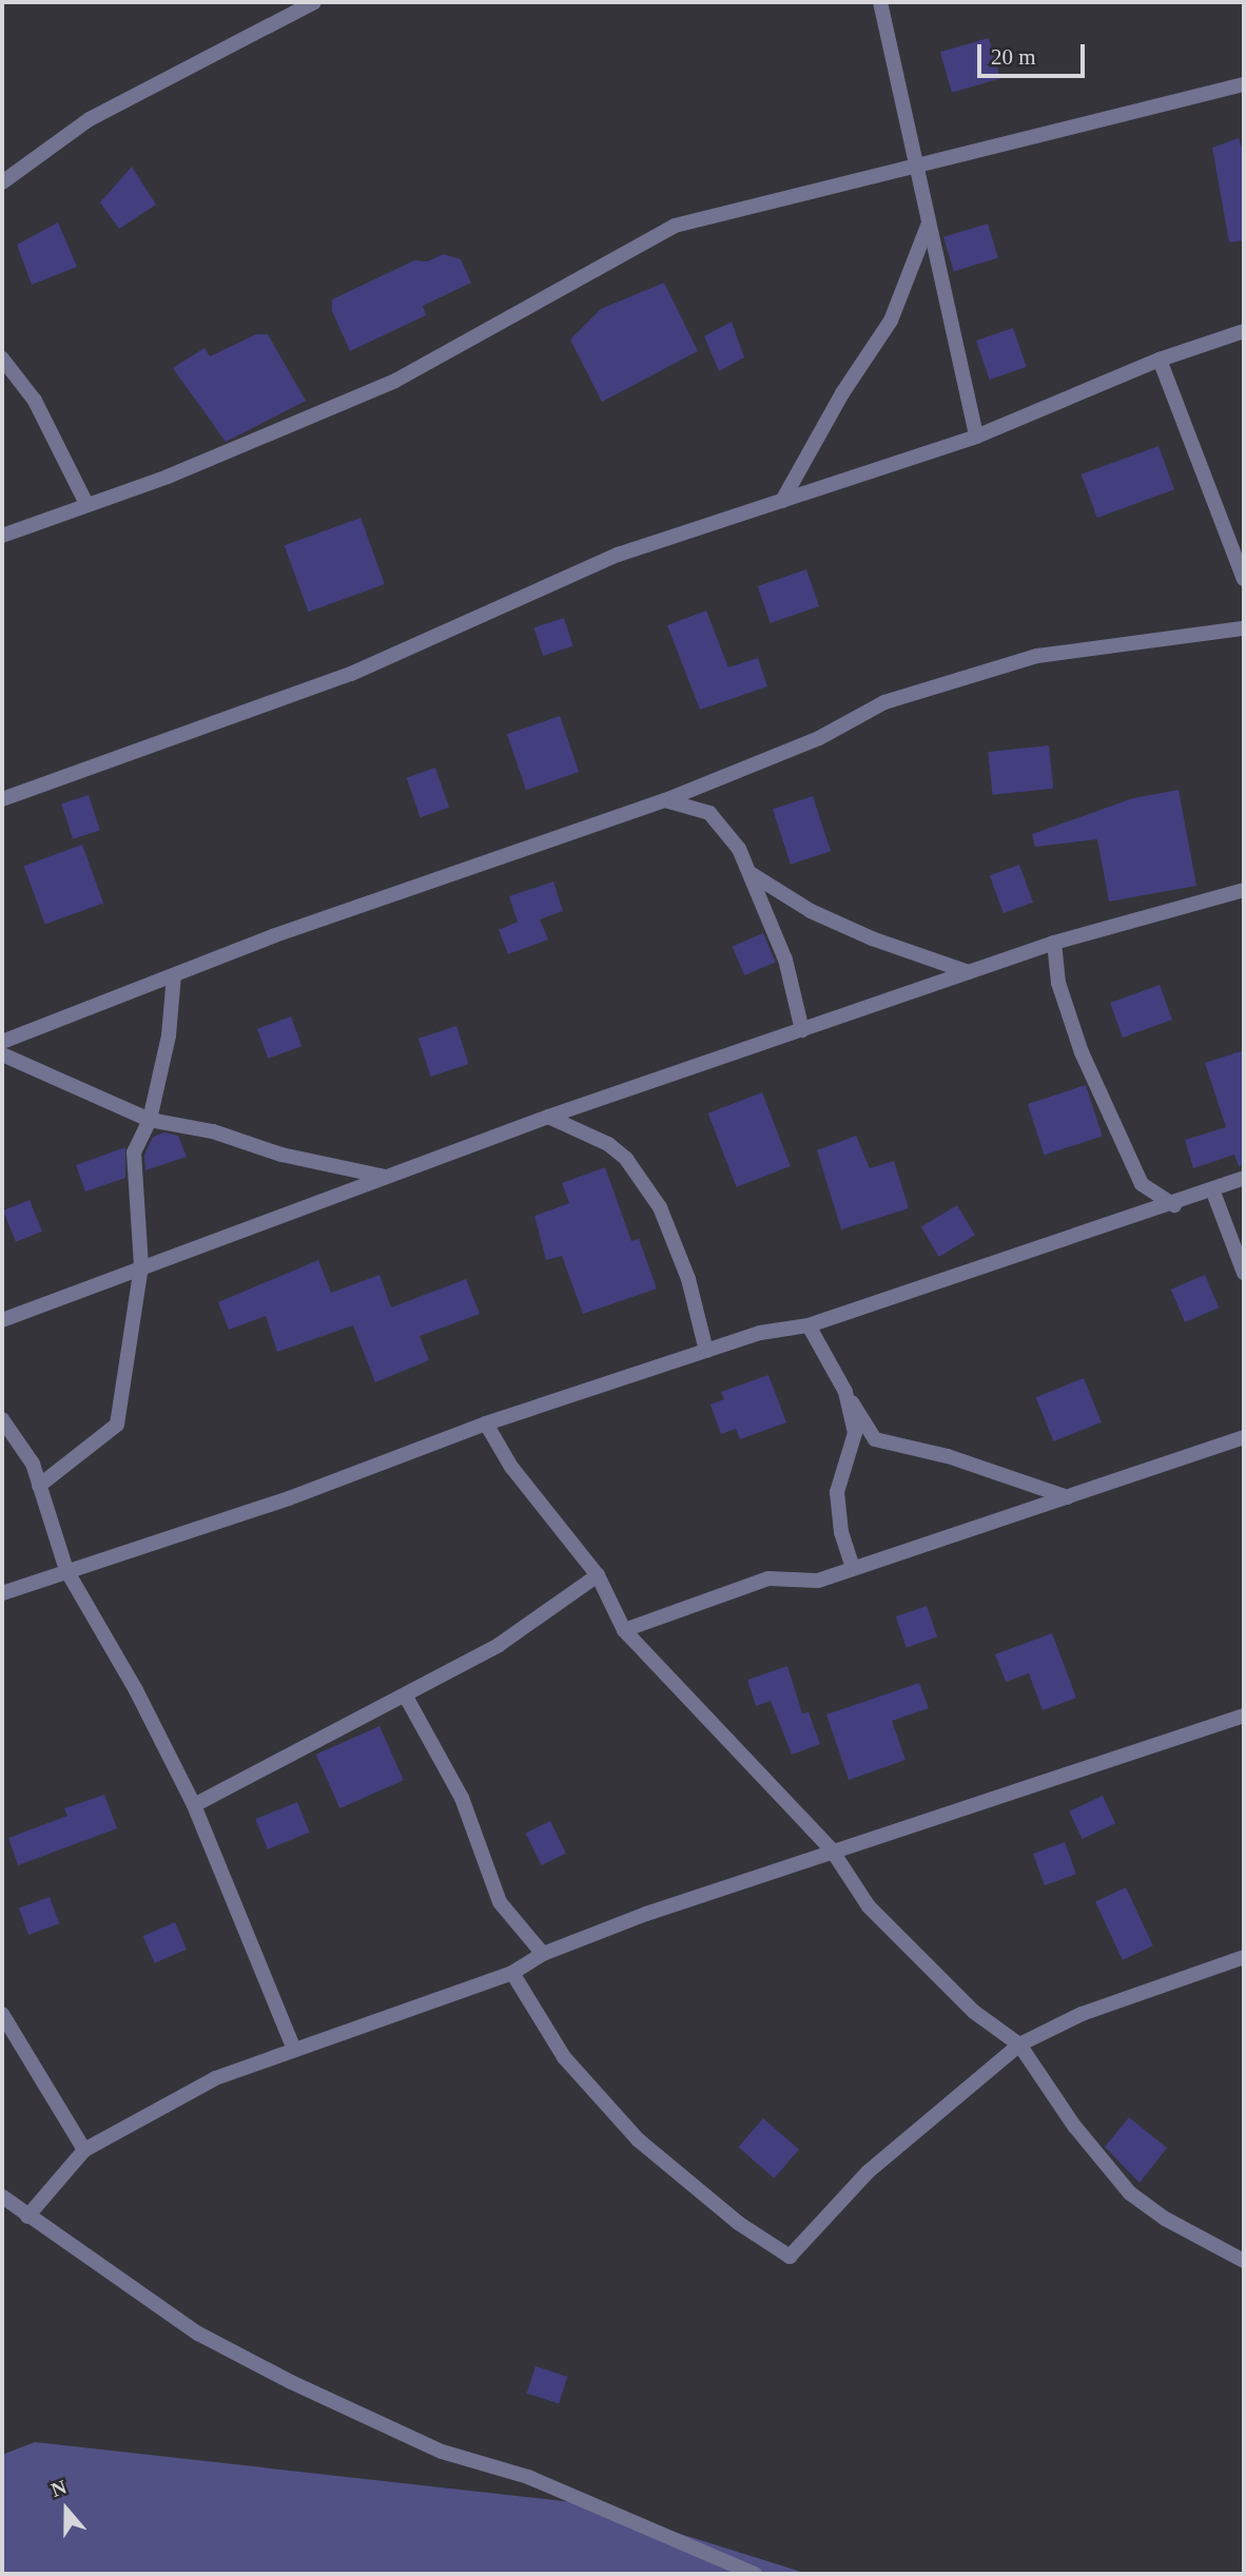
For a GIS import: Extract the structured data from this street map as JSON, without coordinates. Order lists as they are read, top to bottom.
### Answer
{
  "scale_bar": "20 m",
  "north": "top"
}
